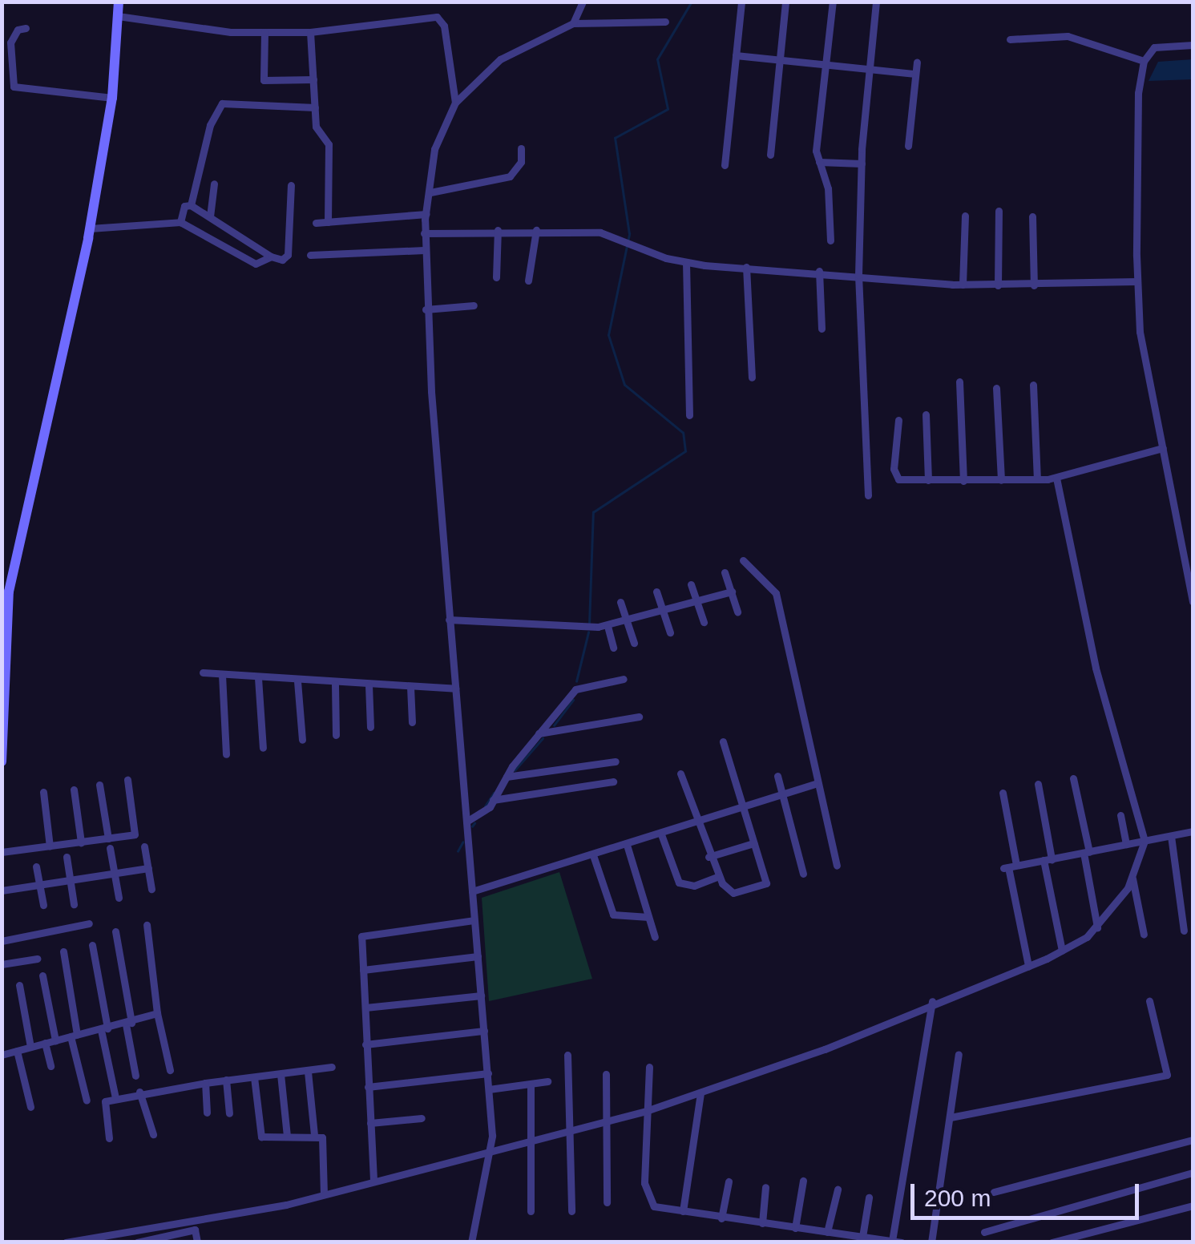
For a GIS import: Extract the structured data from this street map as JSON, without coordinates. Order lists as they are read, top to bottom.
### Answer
{
  "scale_bar": "200 m"
}
